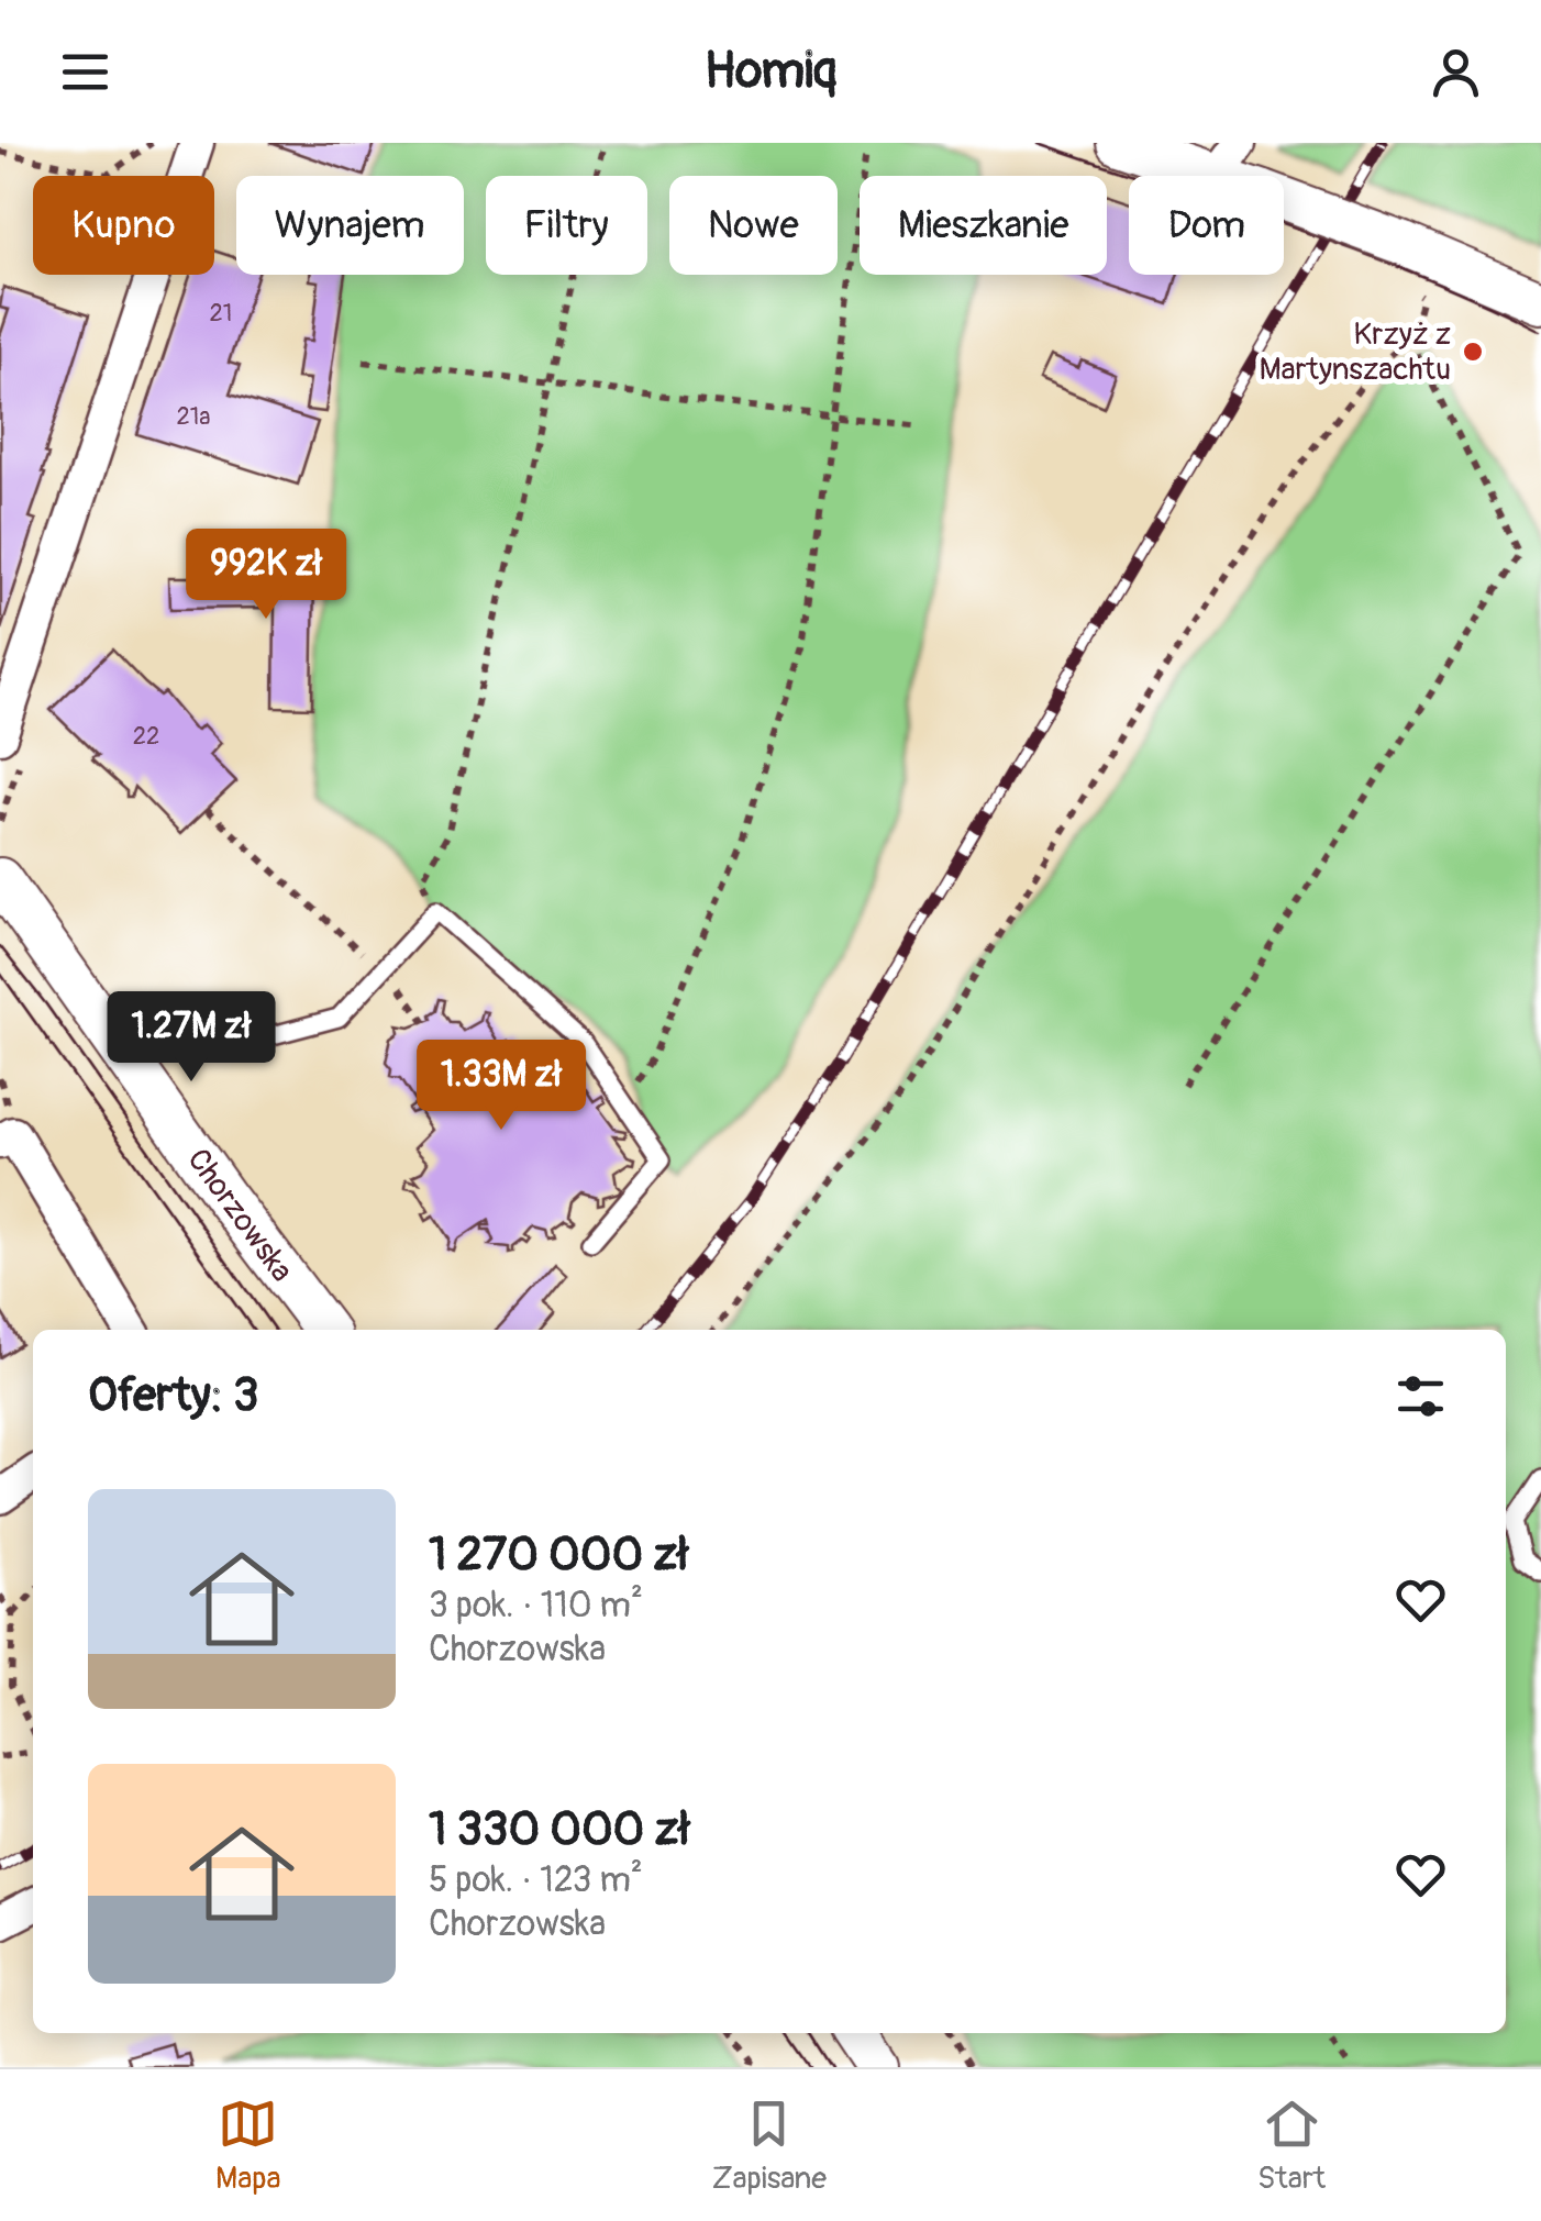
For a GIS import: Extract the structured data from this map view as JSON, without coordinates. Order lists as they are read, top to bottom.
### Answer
{
  "streets": {
    "street": ["Chorzowska"]
  },
  "places": ["Krzyż z Martynszachtu"],
  "house_numbers": ["21", "21a", "22"],
  "page": {
    "header": "Homiq",
    "chip": [
      "Kupno",
      "Wynajem",
      "Filtry",
      "Nowe",
      "Mieszkanie",
      "Dom"
    ],
    "price": ["992K zł", "1.27M zł", "1.33M zł"],
    "heading": "Oferty: 3",
    "list": [
      {
        "name": "1 270 000 zł",
        "note": "3 pok. · 110 m² · Chorzowska"
      },
      {
        "name": "1 330 000 zł",
        "note": "5 pok. · 123 m² · Chorzowska"
      }
    ],
    "tabs": ["Mapa", "Zapisane", "Start"]
  }
}
